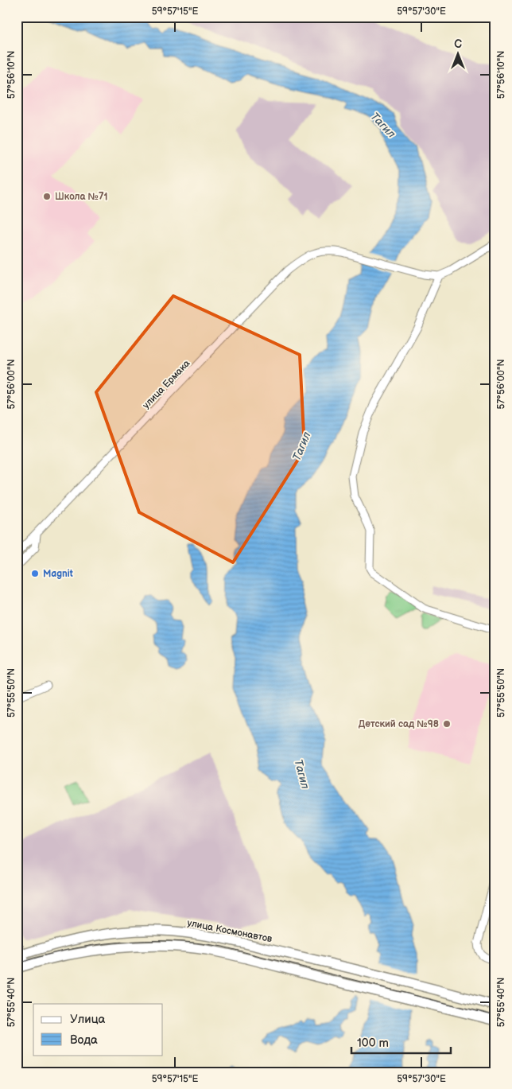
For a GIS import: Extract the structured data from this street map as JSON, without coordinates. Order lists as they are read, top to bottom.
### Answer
{
  "streets": {
    "main road": ["улица Космонавтов"],
    "street": ["улица Ермака"]
  },
  "water": ["Тагил"],
  "places": ["Школа №71", "Magnit", "Детский сад №98"],
  "legend": ["Улица", "Вода"],
  "scale_bar": "100 m",
  "north": "top",
  "coordinates": [
    "59°57'15\"E",
    "59°57'30\"E",
    "57°56'10\"N",
    "57°56'00\"N",
    "57°55'50\"N",
    "57°55'40\"N"
  ]
}
